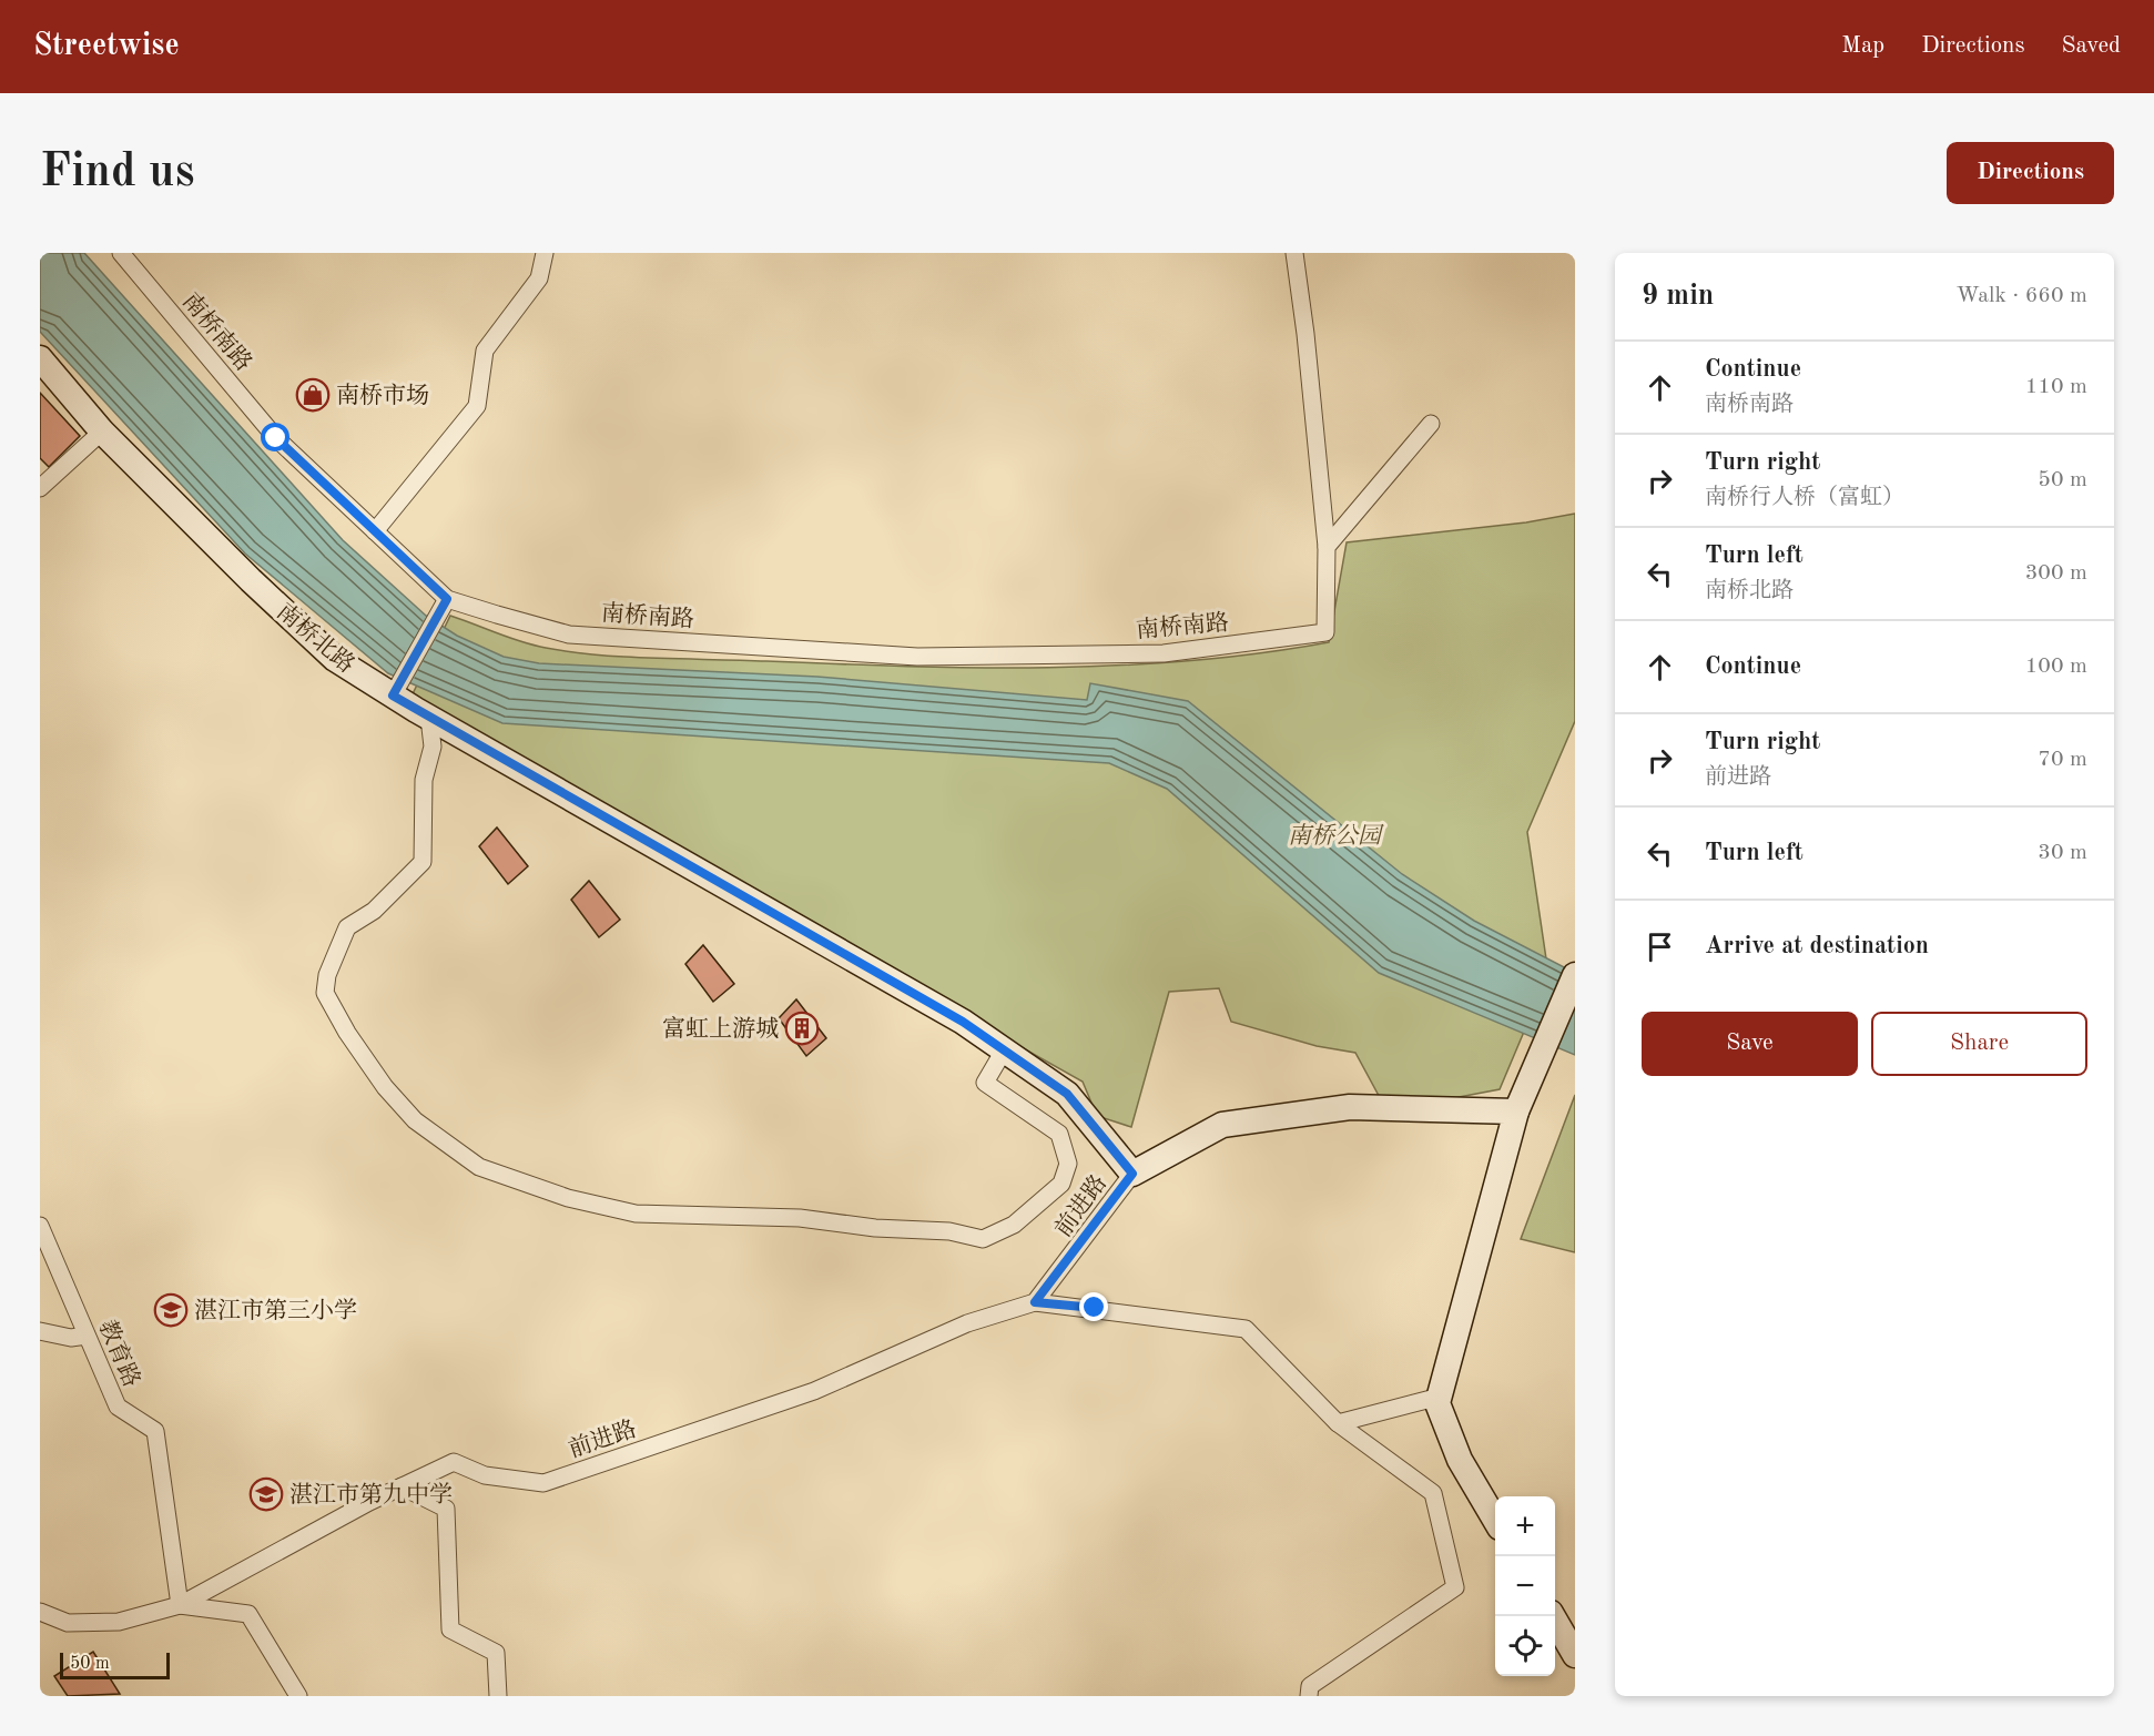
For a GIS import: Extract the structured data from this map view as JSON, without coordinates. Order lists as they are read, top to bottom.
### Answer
{
  "streets": {
    "street": [
      "南桥南路",
      "南桥北路",
      "前进路",
      "教育路"
    ]
  },
  "crossings": [
    ["南桥北路", "前进路"],
    ["前进路", "教育路"]
  ],
  "parks": ["南桥公园"],
  "places": {
    "shop": ["南桥市场"],
    "building": ["富虹上游城"],
    "school or university": ["湛江市第三小学", "湛江市第九中学"]
  },
  "scale_bar": "50 m",
  "page": {
    "header": "Streetwise",
    "nav": ["Map", "Directions", "Saved"],
    "buttons": [
      "Directions",
      ["Save", "Share"]
    ],
    "title": "Find us",
    "heading": ["9 min", "Walk · 660 m"],
    "list": [
      ["Continue", "南桥南路", "110 m"],
      ["Turn right", "南桥行人桥（富虹）", "50 m"],
      ["Turn left", "南桥北路", "300 m"],
      ["Continue", "100 m"],
      ["Turn right", "前进路", "70 m"],
      ["Turn left", "30 m"],
      "Arrive at destination"
    ],
    "map_buttons": ["+", "−"],
    "scale": "50 m"
  }
}
